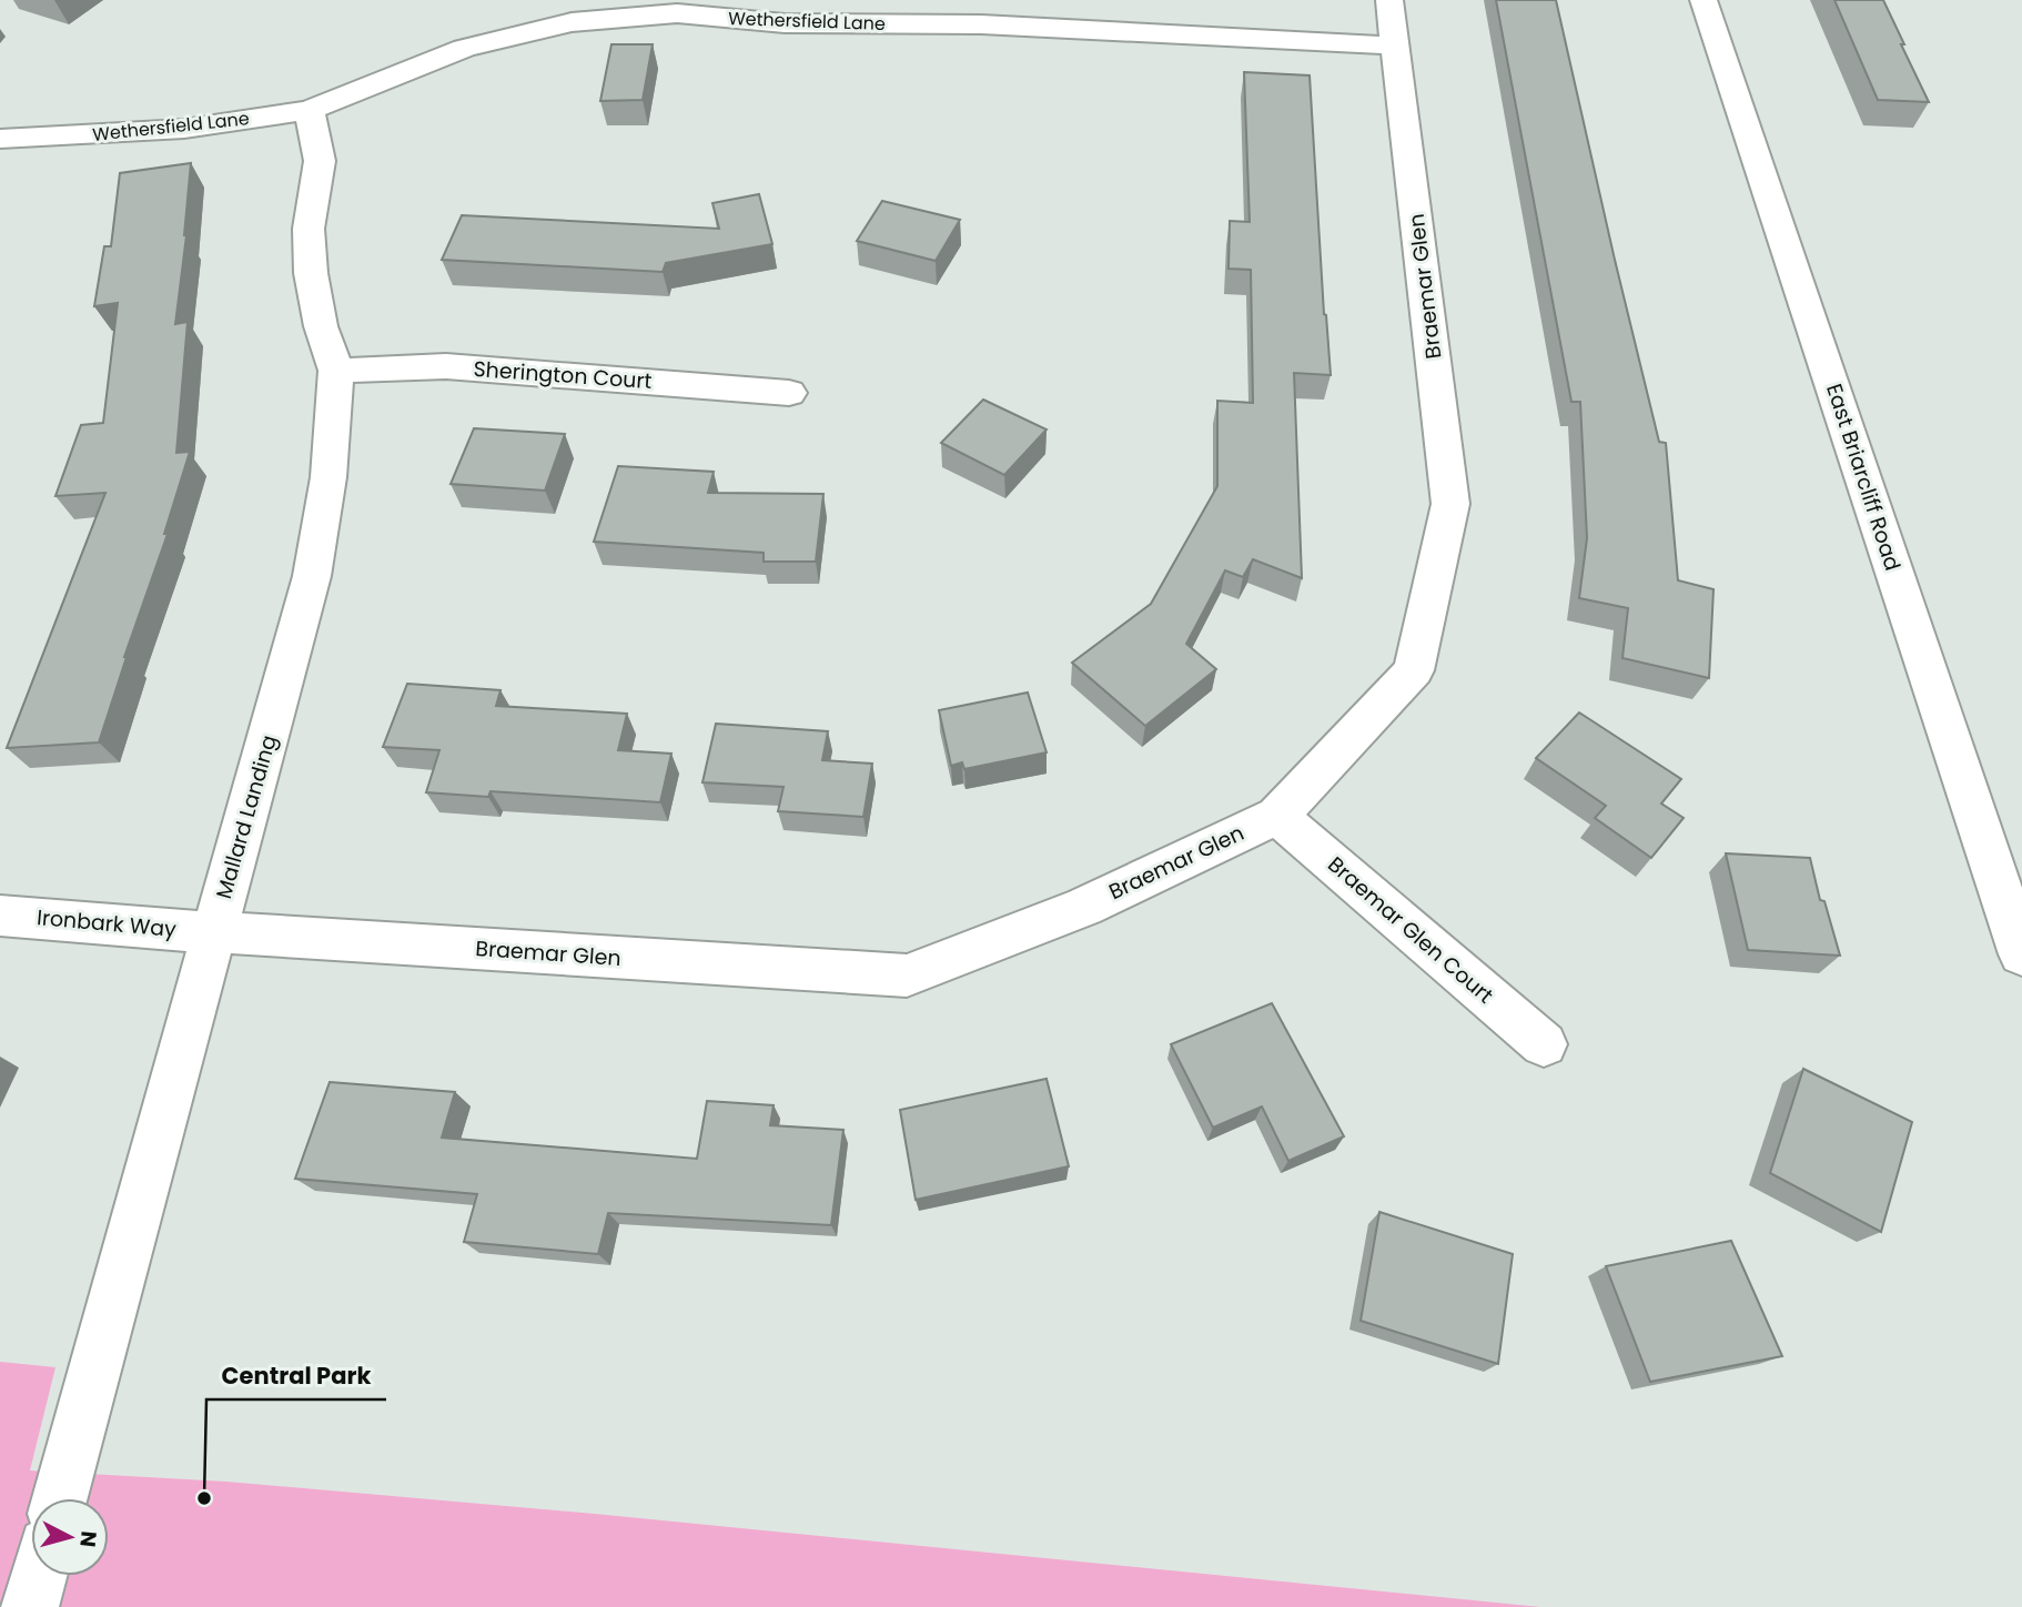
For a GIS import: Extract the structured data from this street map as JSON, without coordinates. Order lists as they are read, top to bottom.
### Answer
{
  "streets": {
    "street": [
      "Wethersfield Lane",
      "Braemar Glen",
      "Sherington Court",
      "East Briarcliff Road",
      "Mallard Landing",
      "Ironbark Way",
      "Braemar Glen Court"
    ]
  },
  "crossings": [
    ["Wethersfield Lane", "Braemar Glen"],
    ["Wethersfield Lane", "Mallard Landing"],
    ["Braemar Glen", "Mallard Landing"],
    ["Braemar Glen", "Ironbark Way"],
    ["Braemar Glen", "Braemar Glen Court"],
    ["Sherington Court", "Mallard Landing"],
    ["Mallard Landing", "Ironbark Way"]
  ],
  "places": ["Central Park"],
  "north": "right"
}
